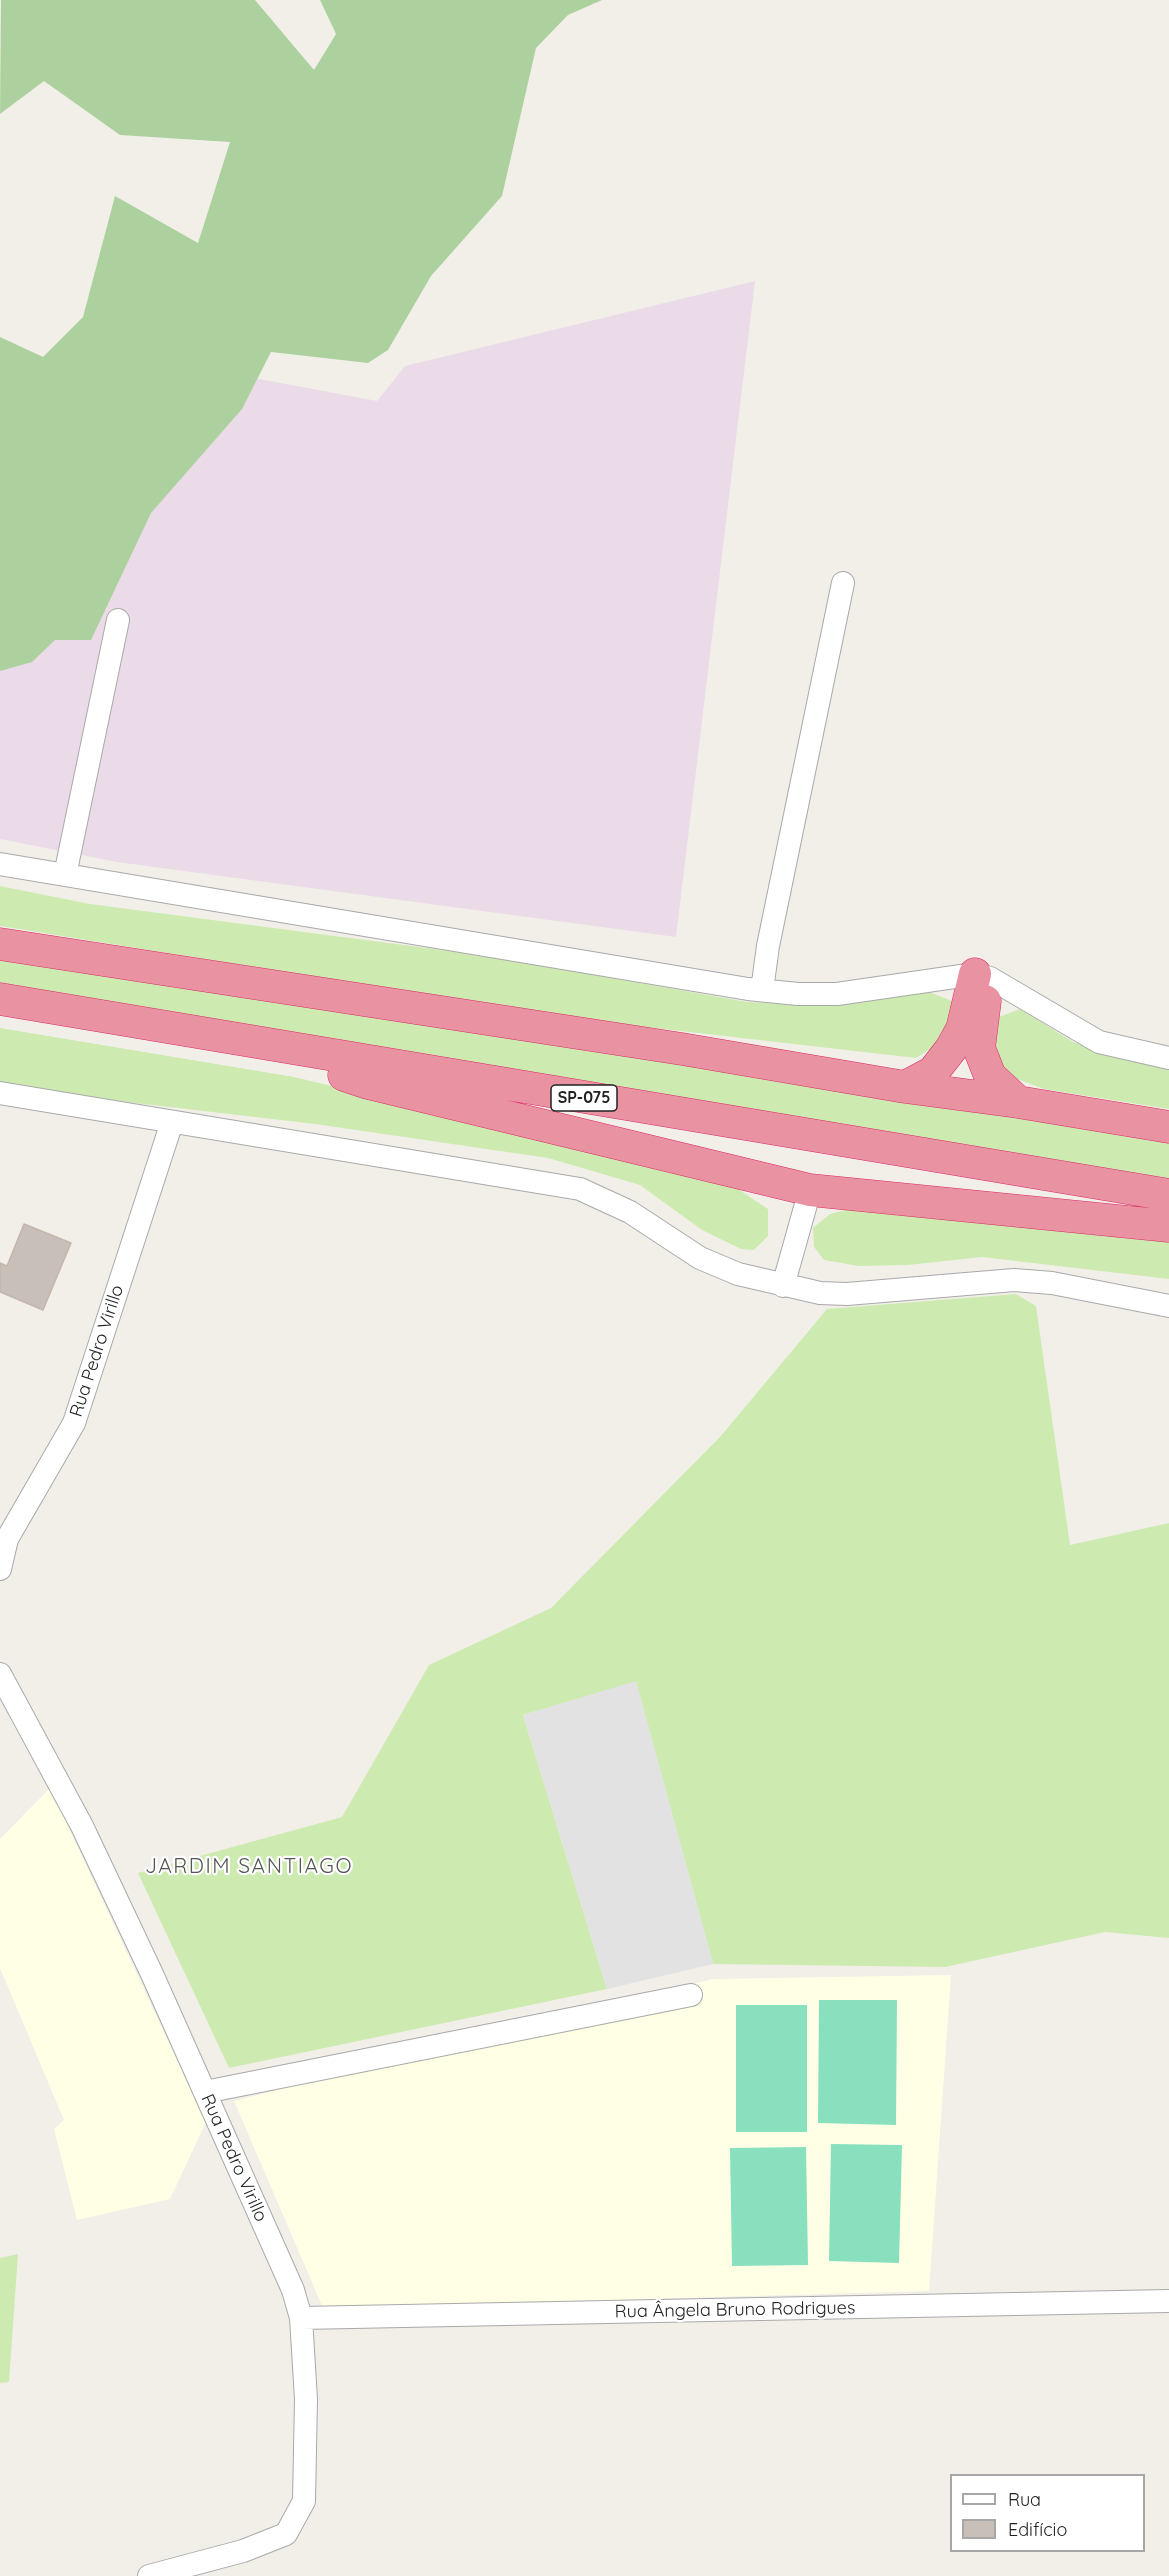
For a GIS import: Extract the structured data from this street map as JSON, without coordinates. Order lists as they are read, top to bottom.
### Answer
{
  "streets": {
    "highway": ["SP-075"],
    "street": ["Rua Pedro Virillo", "Rua Ângela Bruno Rodrigues"]
  },
  "crossings": [
    ["Rua Pedro Virillo", "Rua Ângela Bruno Rodrigues"]
  ],
  "districts": ["JARDIM SANTIAGO"],
  "legend": ["Rua", "Edifício"]
}
